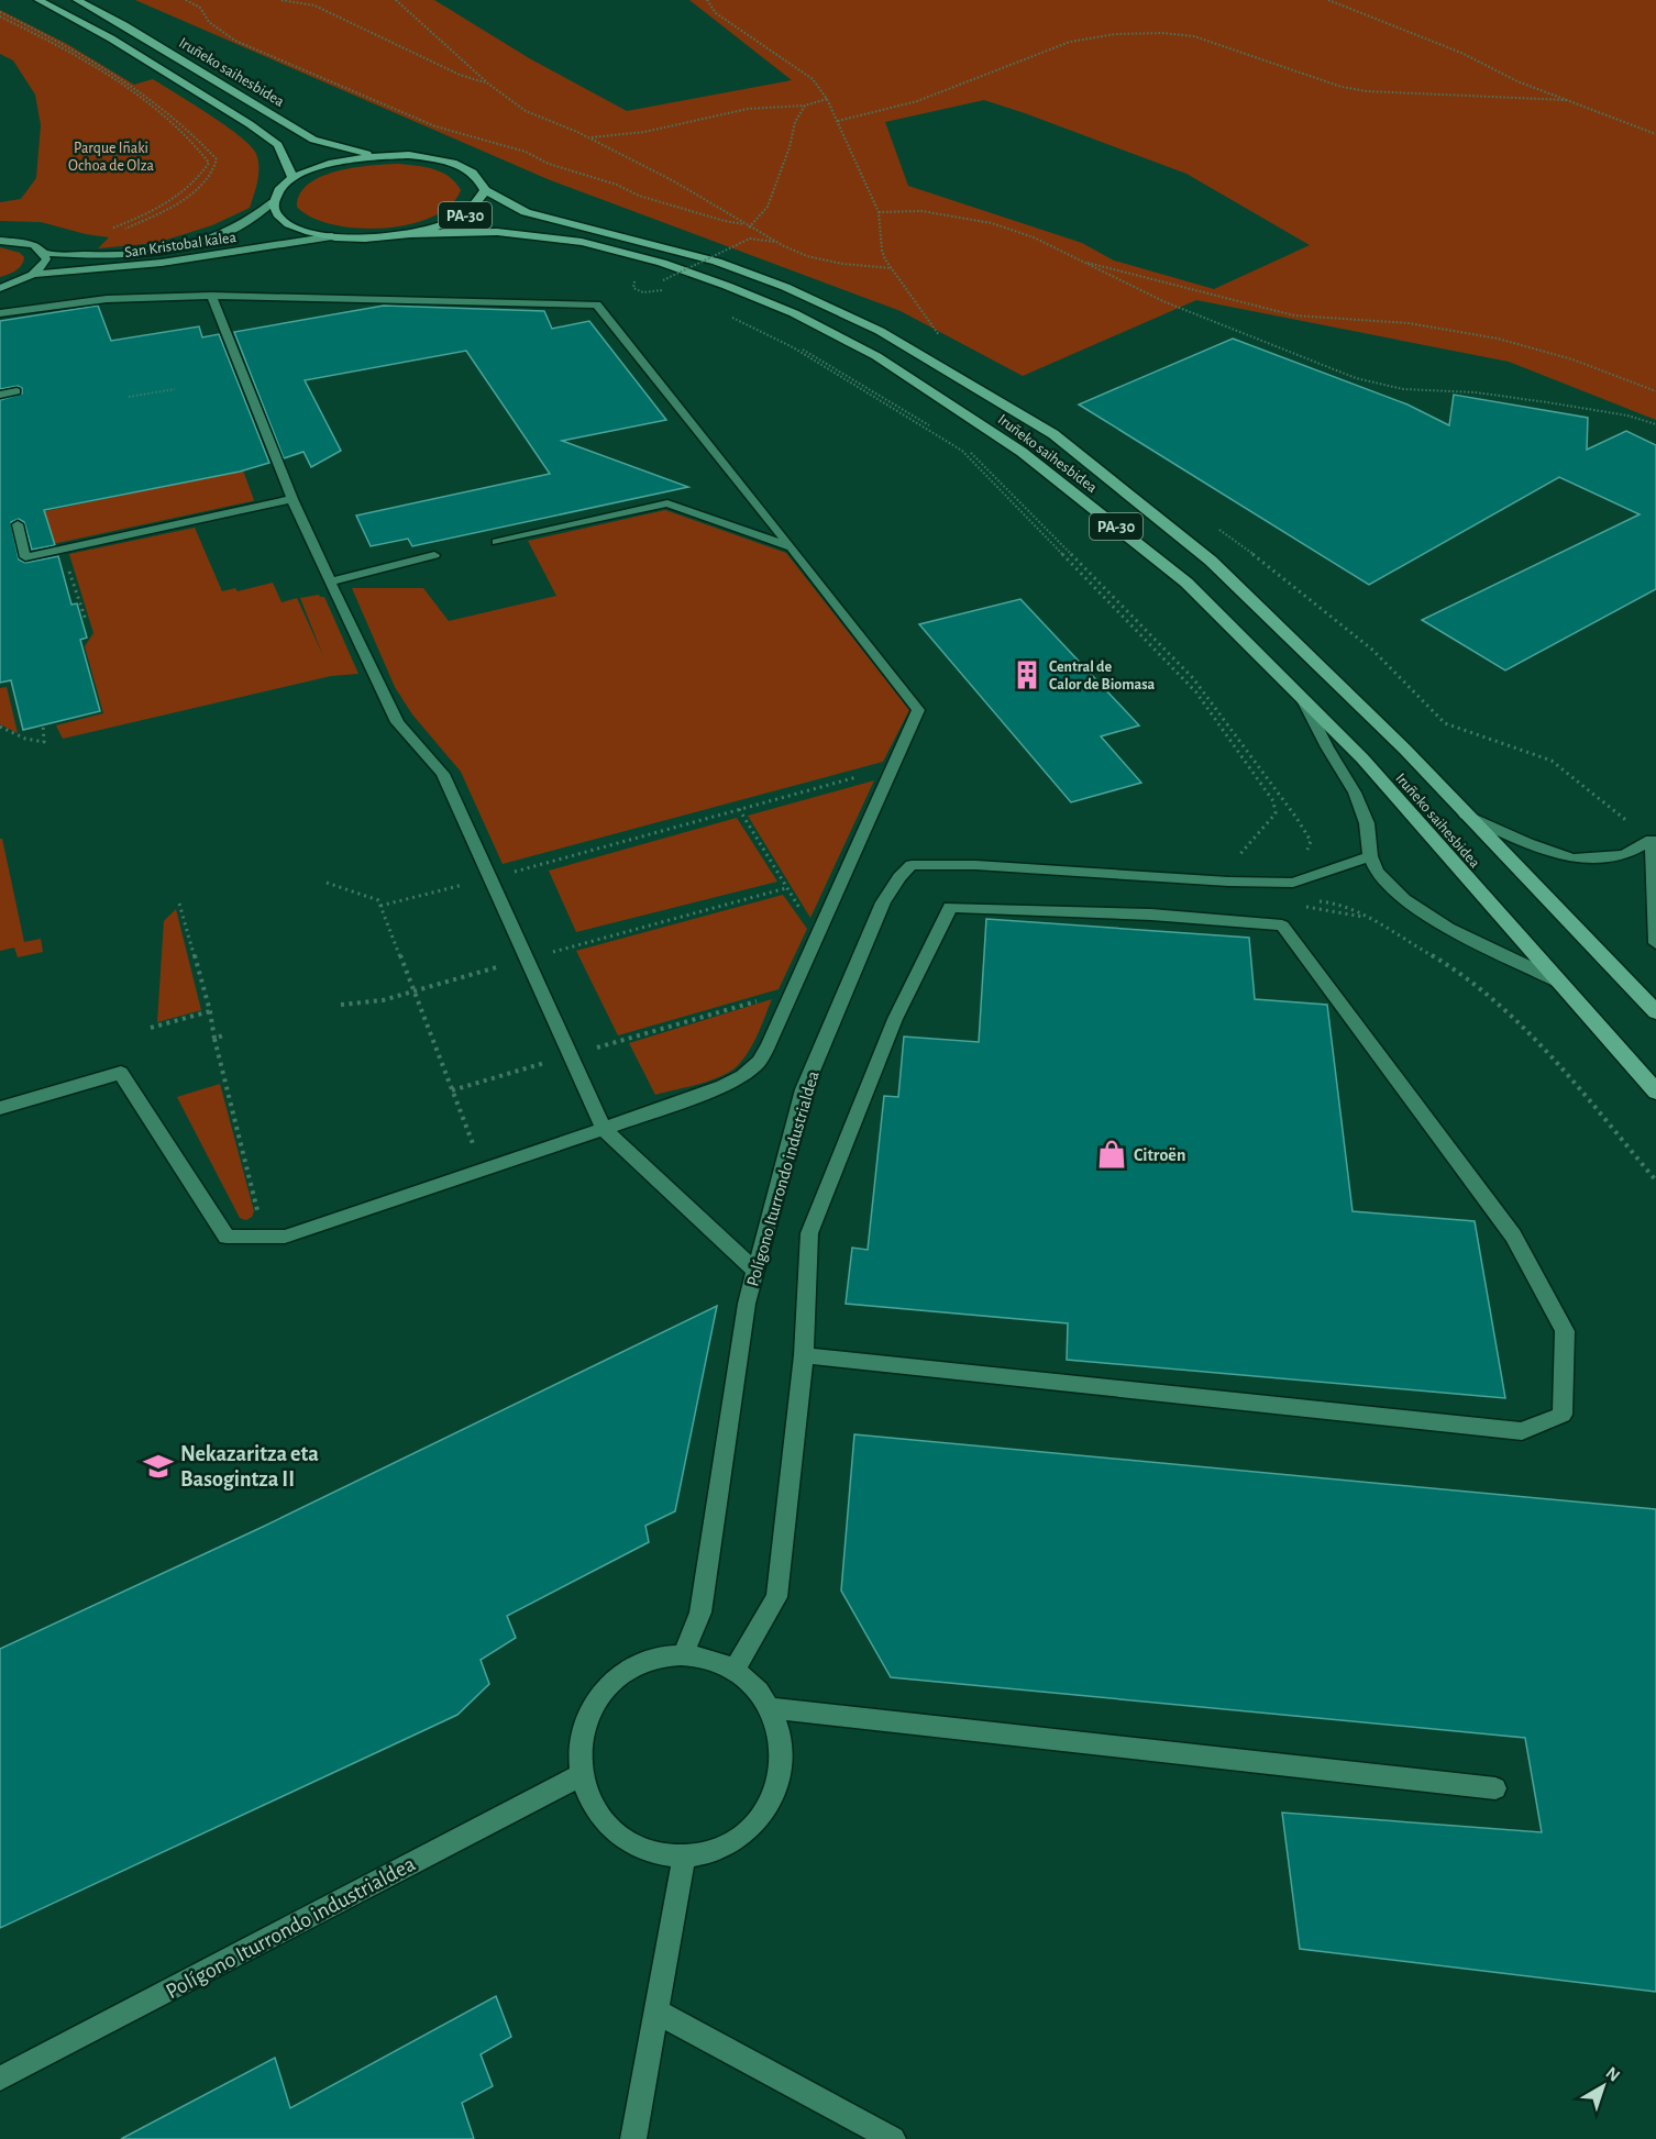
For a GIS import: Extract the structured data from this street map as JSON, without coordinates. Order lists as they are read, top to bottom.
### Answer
{
  "streets": {
    "highway": ["Iruñeko saihesbidea", "PA-30"],
    "main road": ["San Kristobal kalea"],
    "street": ["Polígono Iturrondo industrialdea"]
  },
  "crossings": [
    ["Iruñeko saihesbidea", "PA-30"],
    ["PA-30", "San Kristobal kalea"]
  ],
  "parks": ["Parque Iñaki Ochoa de Olza"],
  "places": {
    "building": ["Central de Calor de Biomasa"],
    "shop": ["Citroën"],
    "school or university": ["Nekazaritza eta Basogintza II"]
  },
  "north": "top right"
}
